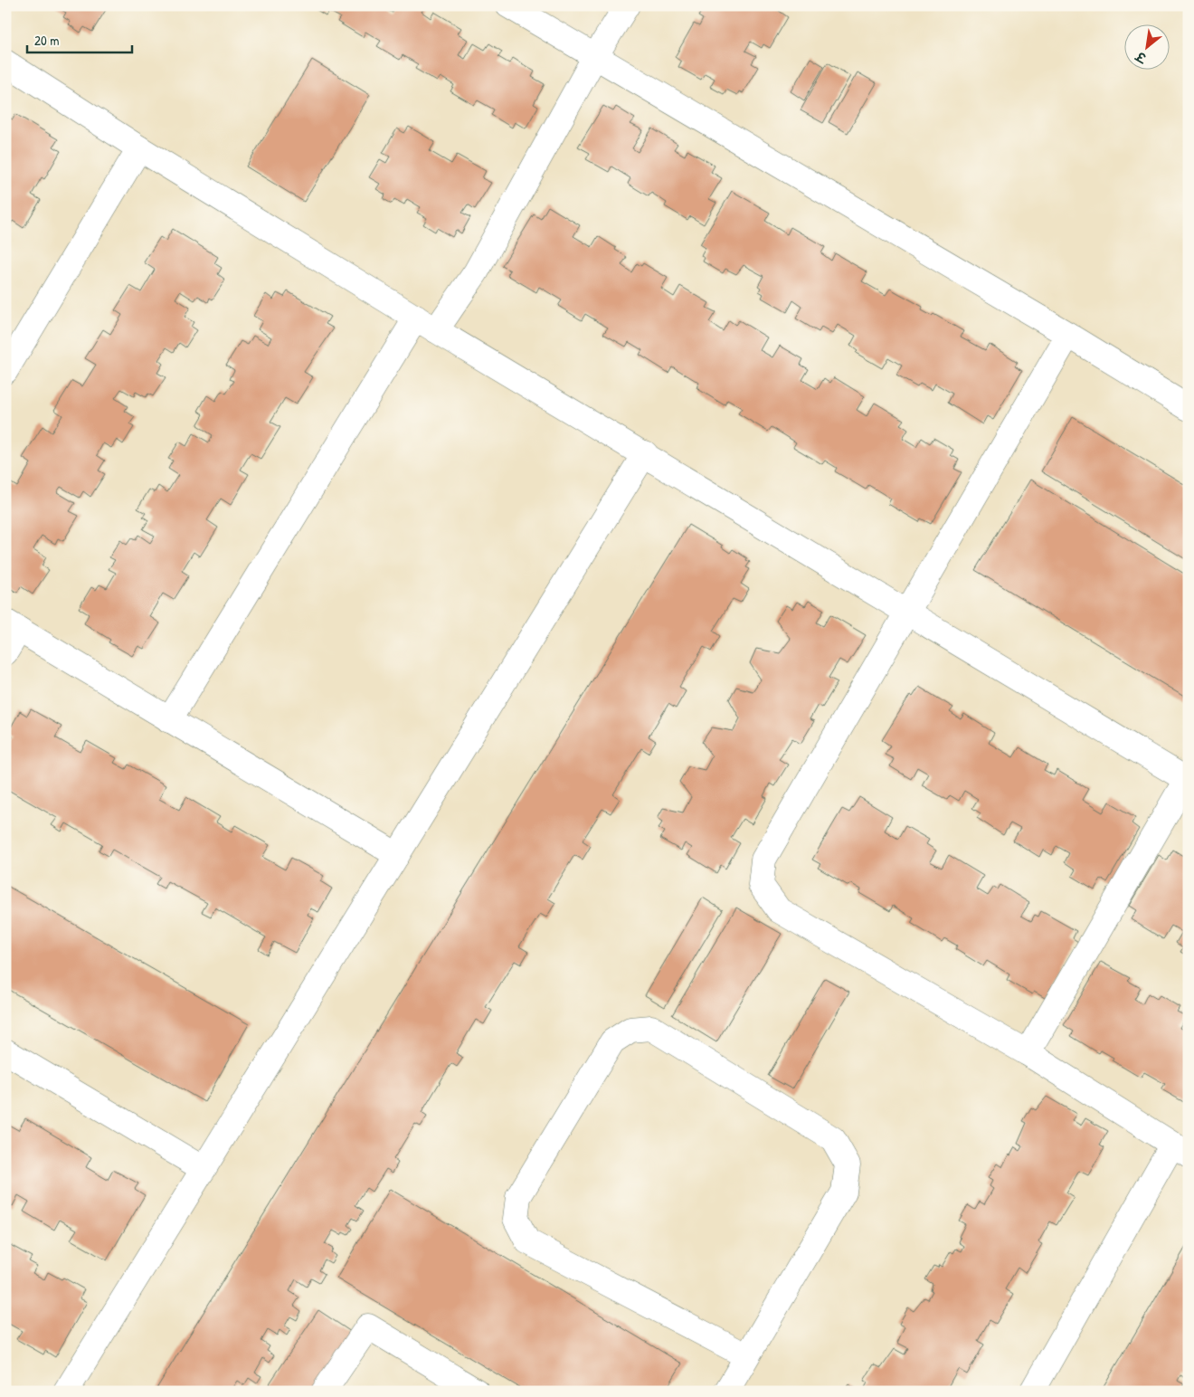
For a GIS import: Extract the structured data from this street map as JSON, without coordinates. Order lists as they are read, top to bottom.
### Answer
{
  "scale_bar": "20 m",
  "north": "bottom left"
}
